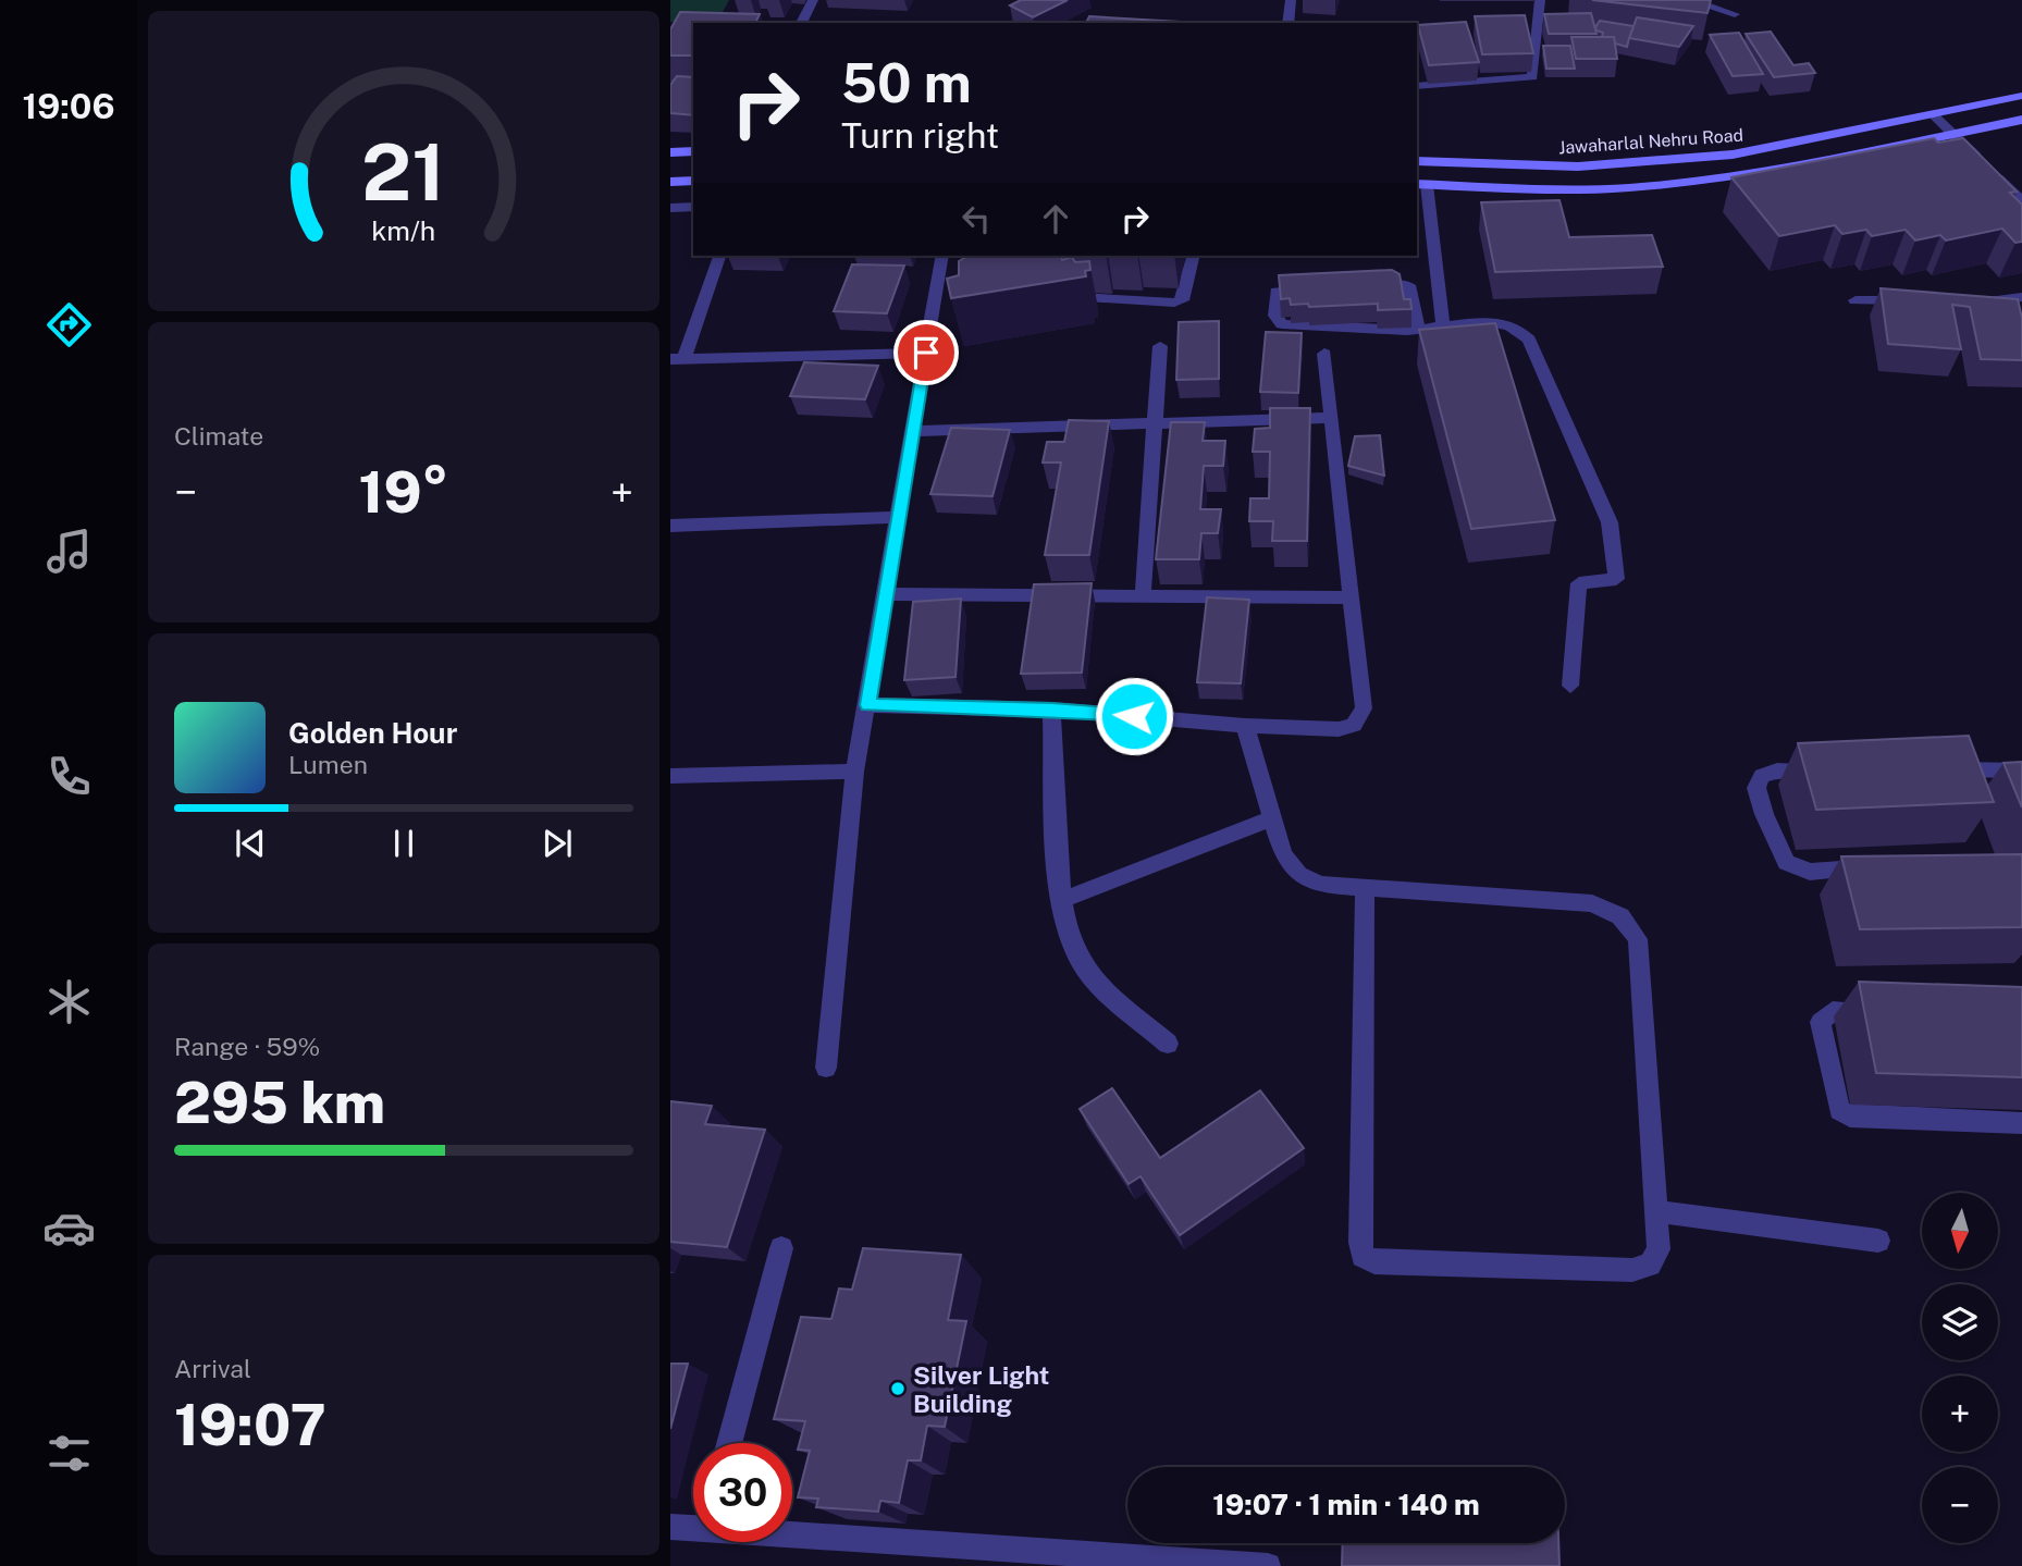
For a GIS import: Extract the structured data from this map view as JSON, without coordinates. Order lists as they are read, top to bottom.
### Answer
{
  "streets": {
    "main road": ["Jawaharlal Nehru Road"]
  },
  "places": ["Silver Light Building"],
  "north": "bottom",
  "page": {
    "tabs": "19:06",
    "turn": ["50 m", "Turn right"],
    "tile": [
      "Climate",
      ["Range · 59%", "295 km"],
      ["Arrival", "19:07"]
    ],
    "heat": ["−", "19°", "+"],
    "song": ["Golden Hour", "Lumen"],
    "map_buttons": ["+", "−"],
    "limit": "30",
    "trip": "19:07 · 1 min · 140 m",
    "gauge": ["21", "km/h"]
  }
}
